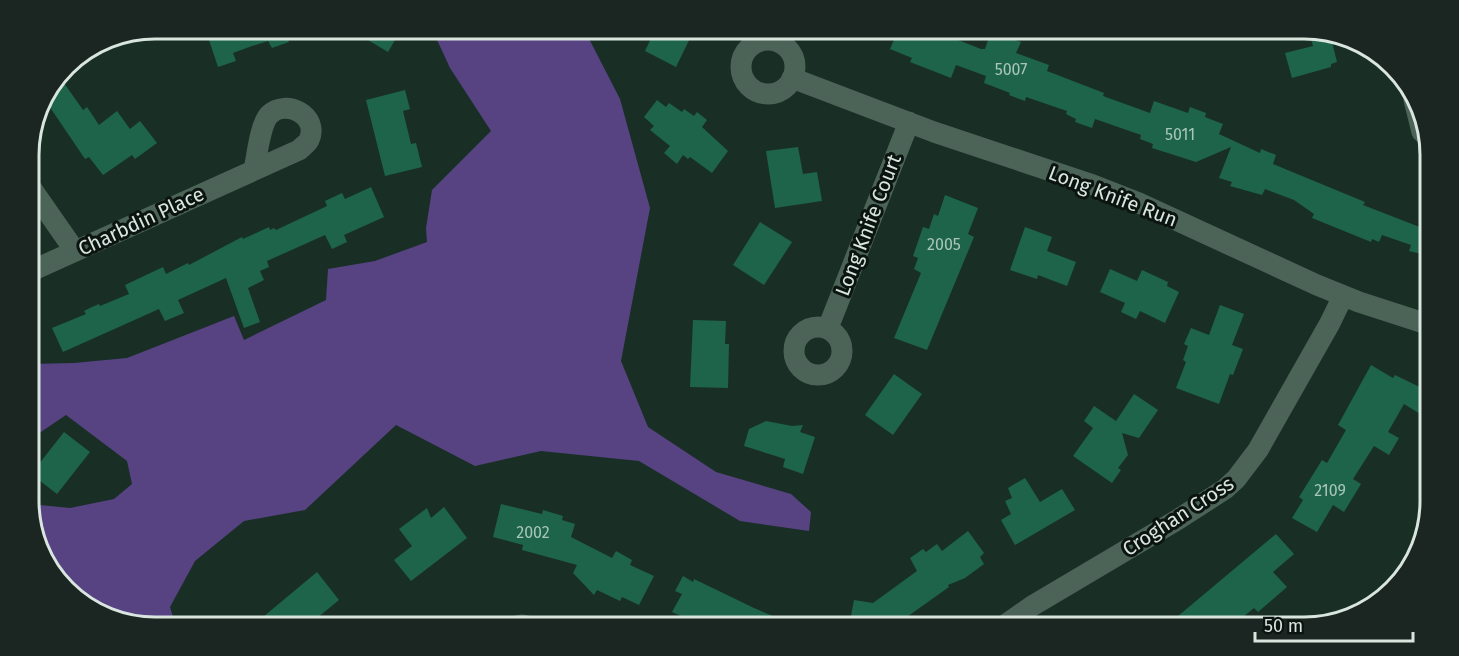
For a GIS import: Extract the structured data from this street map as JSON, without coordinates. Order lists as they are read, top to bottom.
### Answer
{
  "streets": {
    "street": [
      "Long Knife Run",
      "Charbdin Place",
      "Long Knife Court",
      "Croghan Cross"
    ]
  },
  "crossings": [
    ["Long Knife Run", "Long Knife Court"],
    ["Long Knife Run", "Croghan Cross"]
  ],
  "house_numbers": [
    "5007",
    "5011",
    "2005",
    "2109",
    "2002"
  ],
  "scale_bar": "50 m"
}
